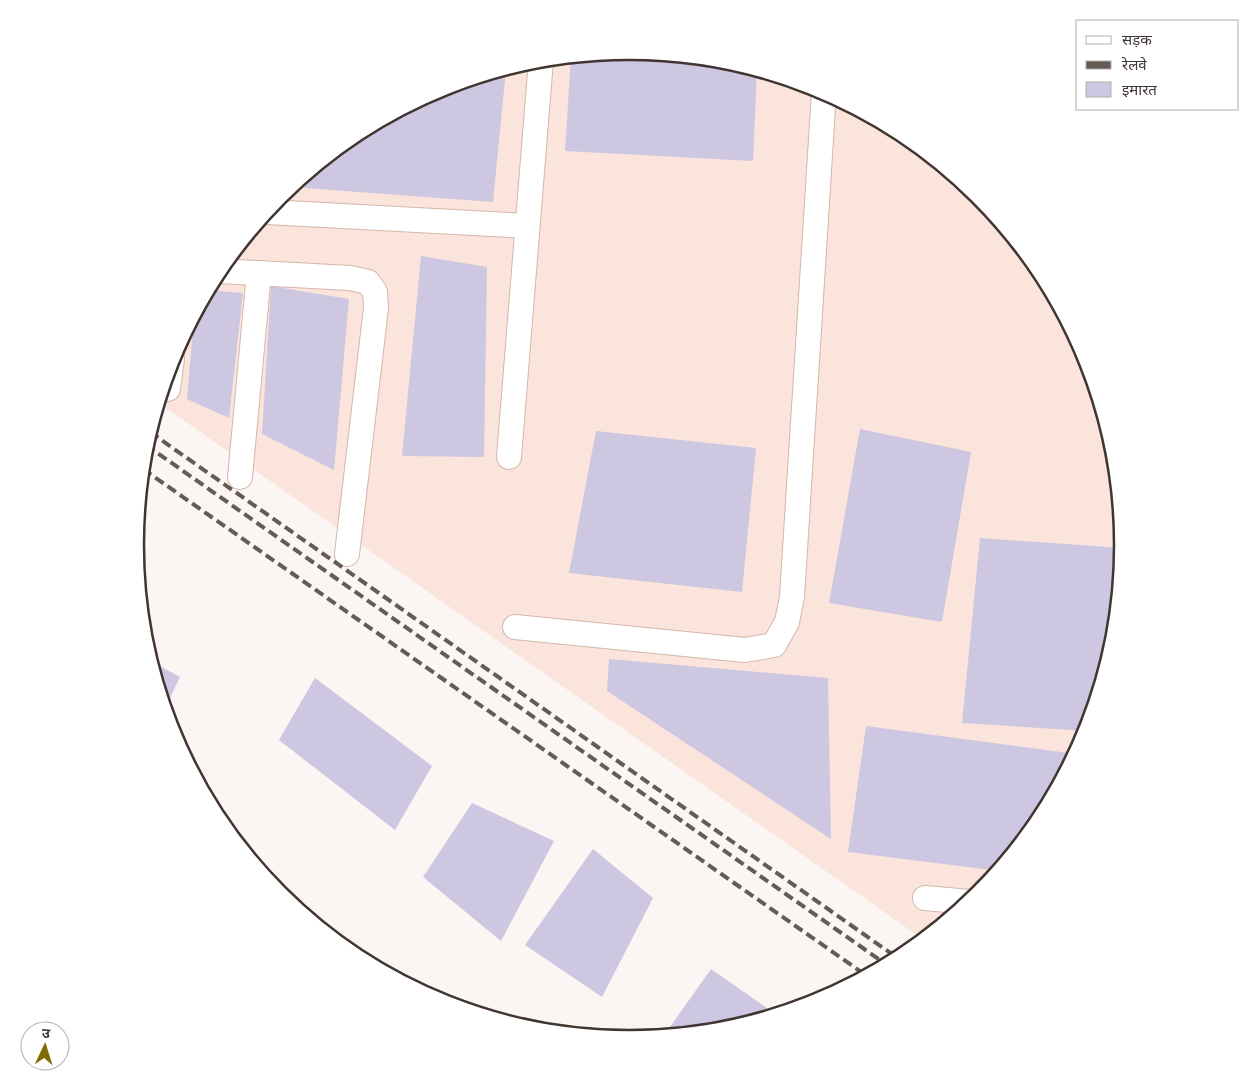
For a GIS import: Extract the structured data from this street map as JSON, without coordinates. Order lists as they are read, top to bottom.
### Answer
{
  "legend": ["सड़क", "रेलवे", "इमारत"],
  "north": "top"
}
